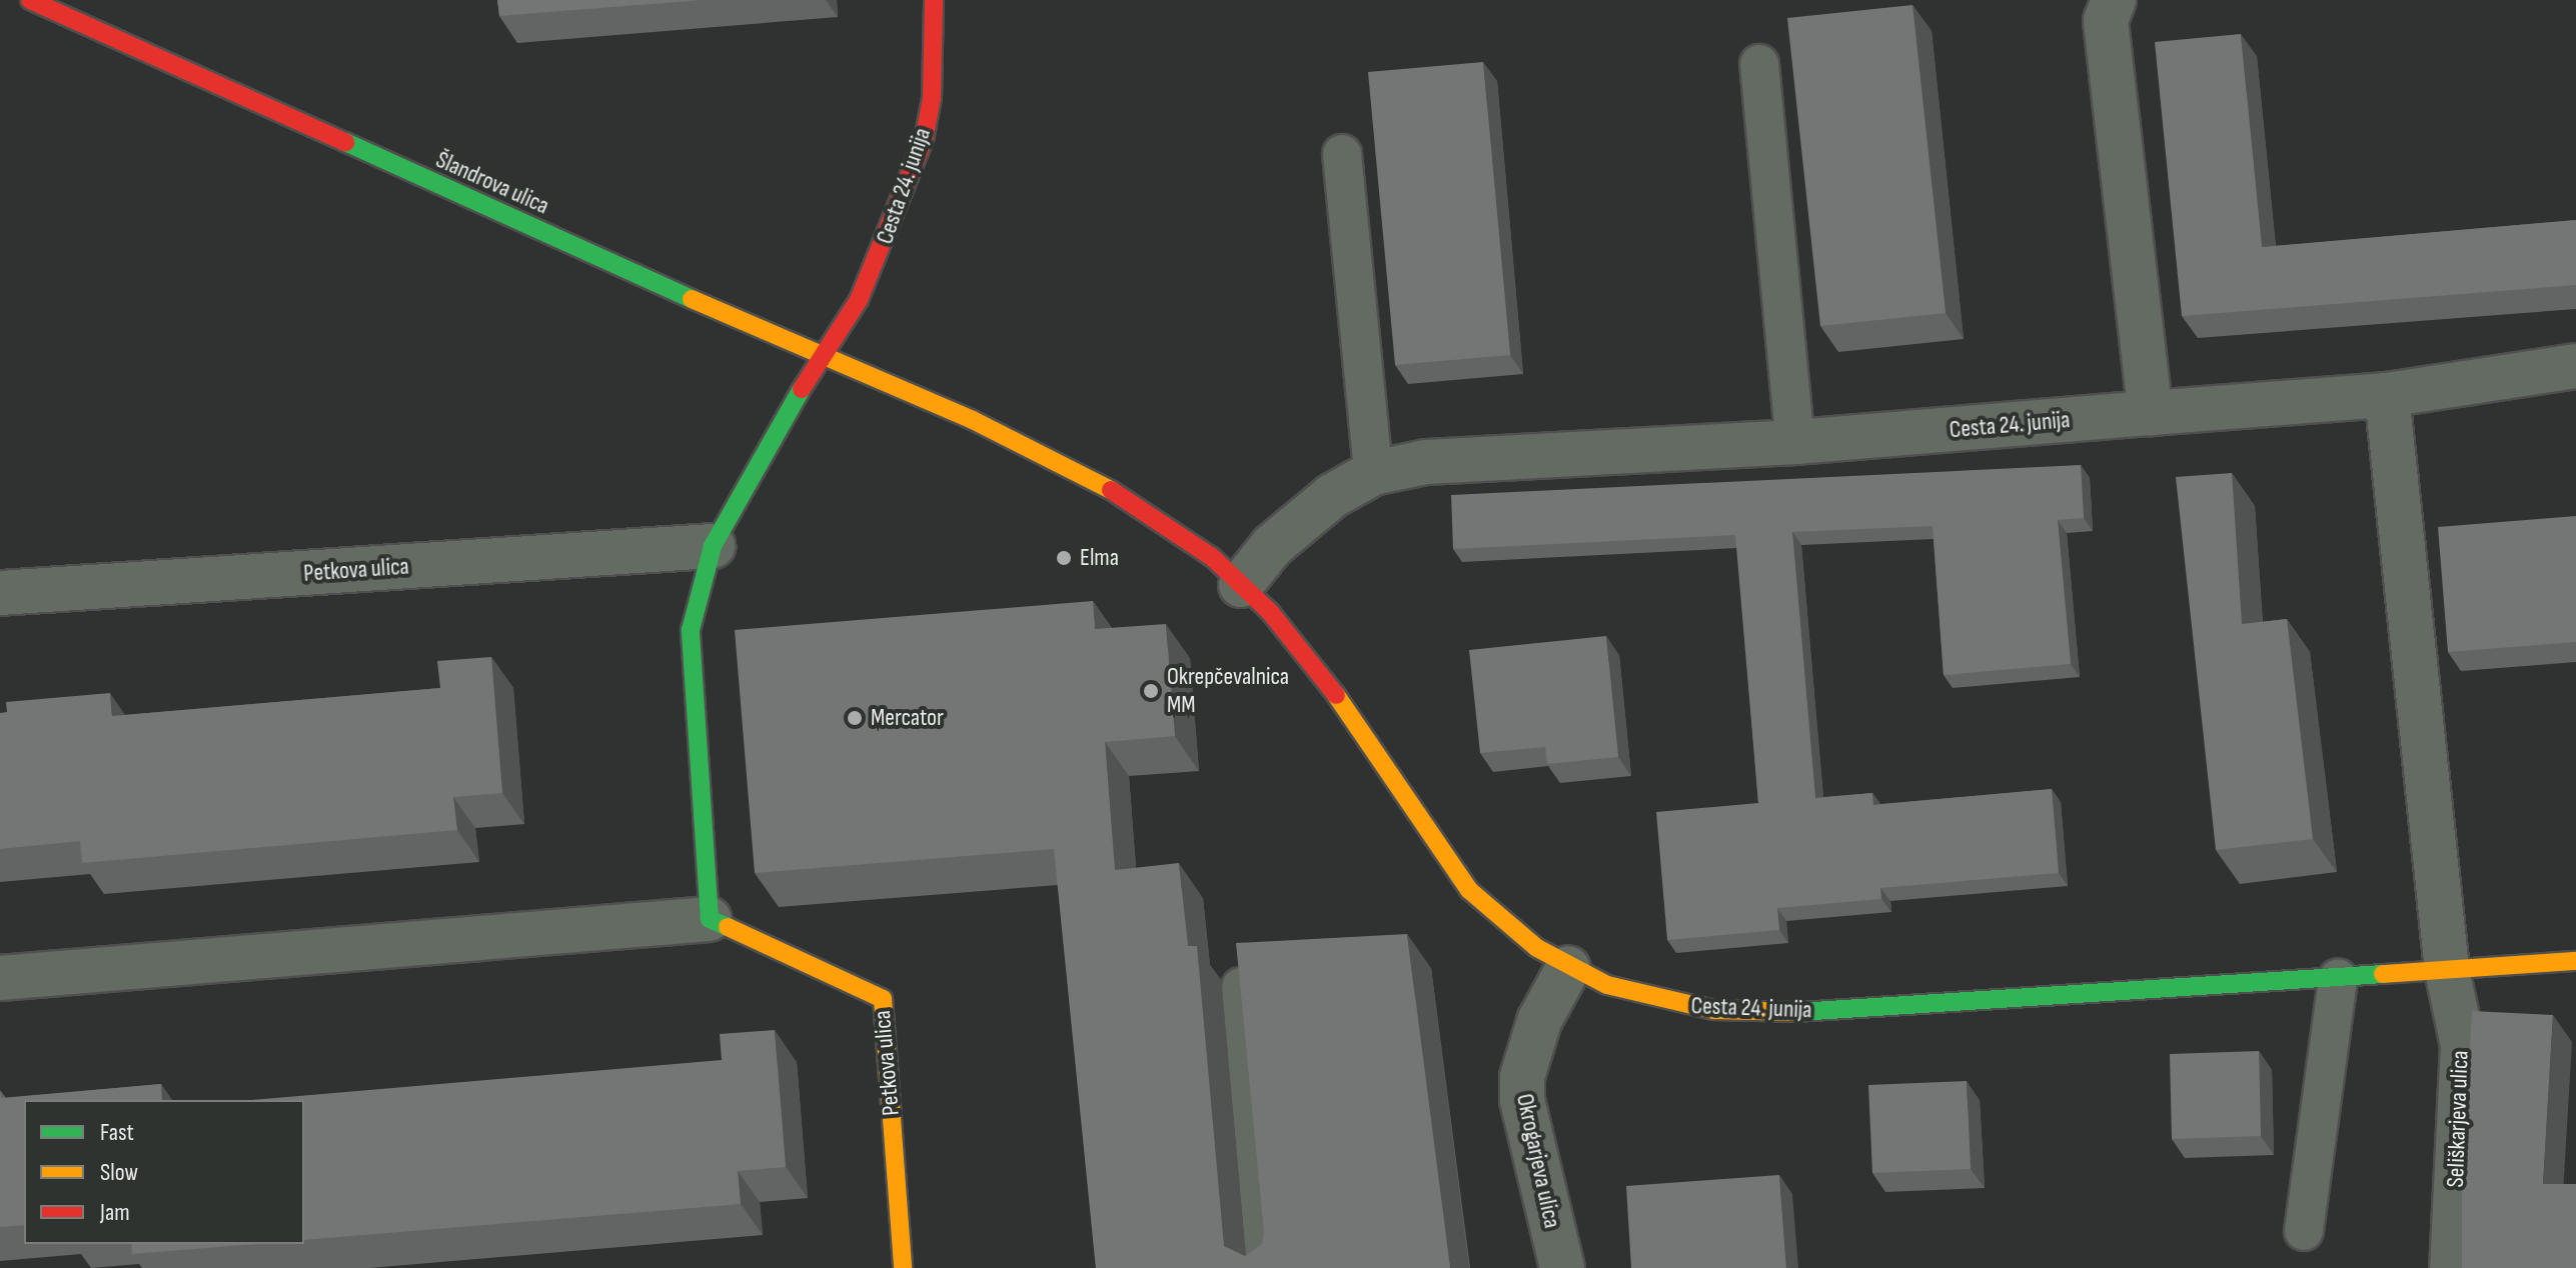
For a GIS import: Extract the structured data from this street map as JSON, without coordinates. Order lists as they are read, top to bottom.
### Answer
{
  "streets": {
    "street": [
      "Šlandrova ulica",
      "Cesta 24. junija",
      "Petkova ulica",
      "Seliškarjeva ulica",
      "Okrogarjeva ulica"
    ]
  },
  "crossings": [
    ["Šlandrova ulica", "Cesta 24. junija"],
    ["Cesta 24. junija", "Seliškarjeva ulica"],
    ["Cesta 24. junija", "Okrogarjeva ulica"]
  ],
  "places": ["Elma", "Okrepčevalnica MM", "Mercator"],
  "legend": ["Fast", "Slow", "Jam"]
}
